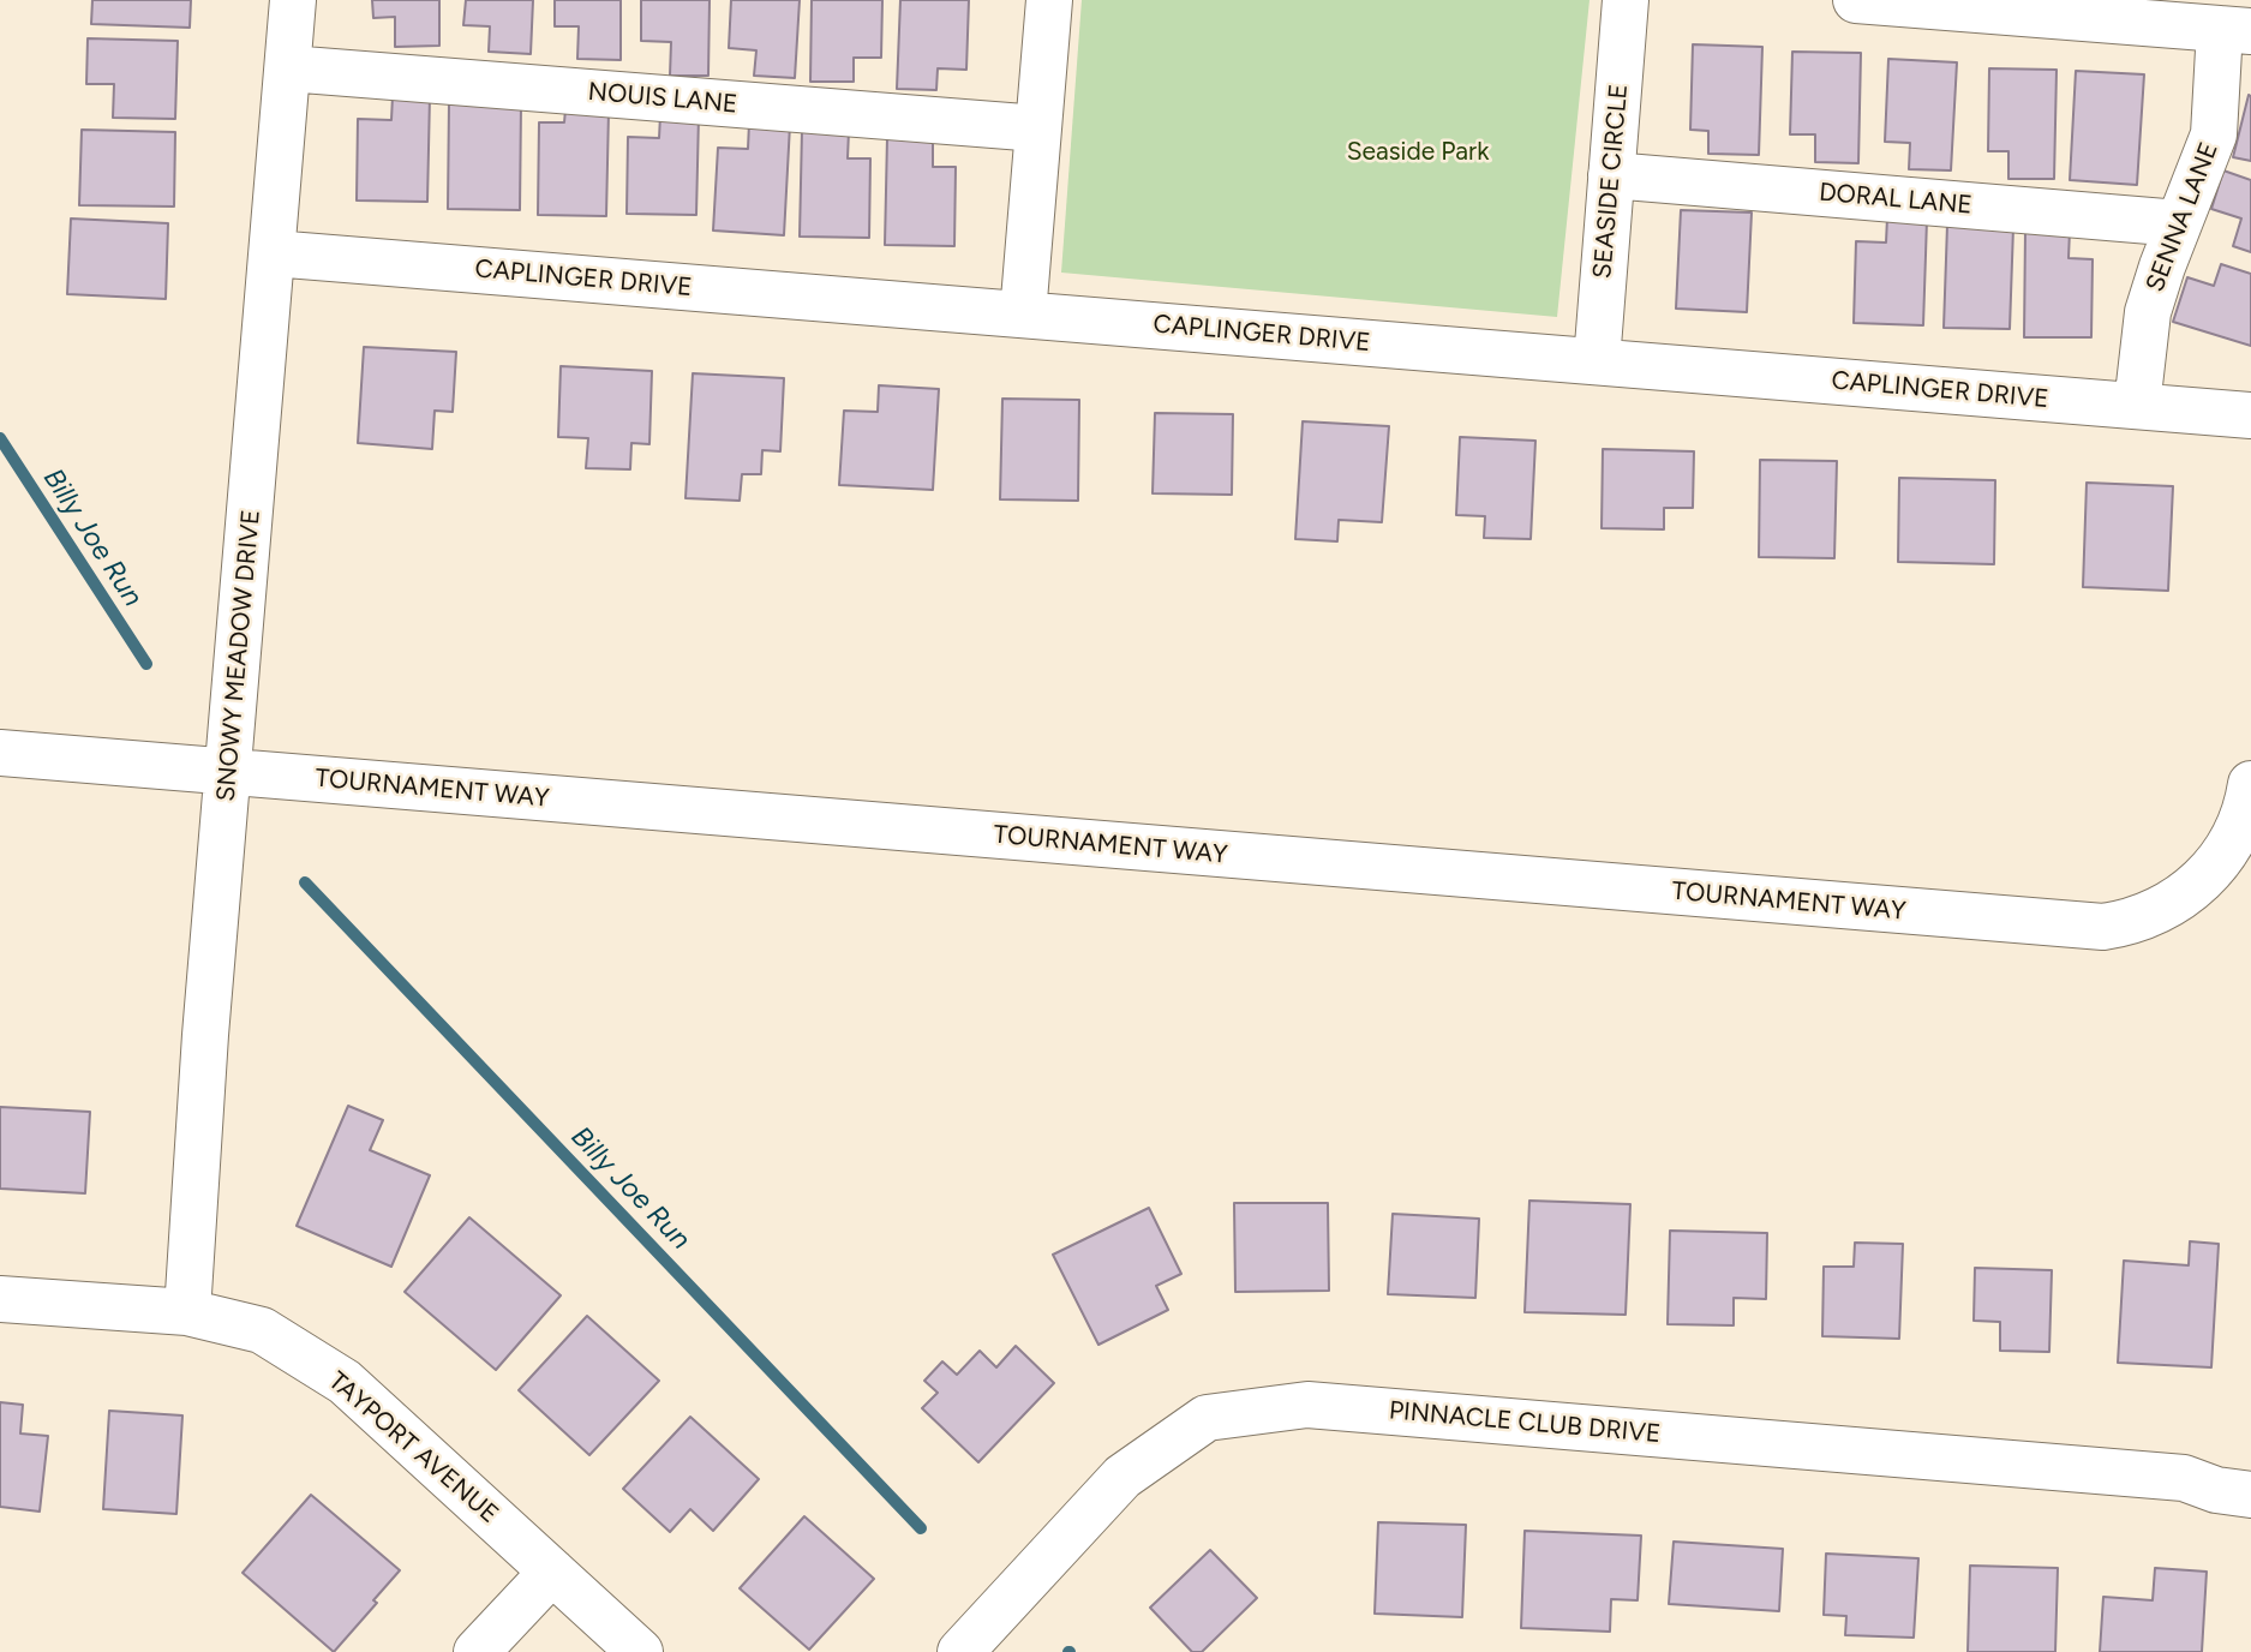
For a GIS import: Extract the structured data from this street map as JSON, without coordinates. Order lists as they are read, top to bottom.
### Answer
{
  "streets": {
    "street": [
      "NOUIS LANE",
      "SEASIDE CIRCLE",
      "DORAL LANE",
      "SENNA LANE",
      "CAPLINGER DRIVE",
      "SNOWY MEADOW DRIVE",
      "TOURNAMENT WAY",
      "PINNACLE CLUB DRIVE",
      "TAYPORT AVENUE"
    ]
  },
  "crossings": [
    ["NOUIS LANE", "SNOWY MEADOW DRIVE"],
    ["SEASIDE CIRCLE", "DORAL LANE"],
    ["SEASIDE CIRCLE", "CAPLINGER DRIVE"],
    ["DORAL LANE", "SENNA LANE"],
    ["SENNA LANE", "CAPLINGER DRIVE"],
    ["CAPLINGER DRIVE", "SNOWY MEADOW DRIVE"],
    ["SNOWY MEADOW DRIVE", "TOURNAMENT WAY"],
    ["SNOWY MEADOW DRIVE", "TAYPORT AVENUE"]
  ],
  "water": ["Billy Joe Run"],
  "parks": ["Seaside Park"]
}
